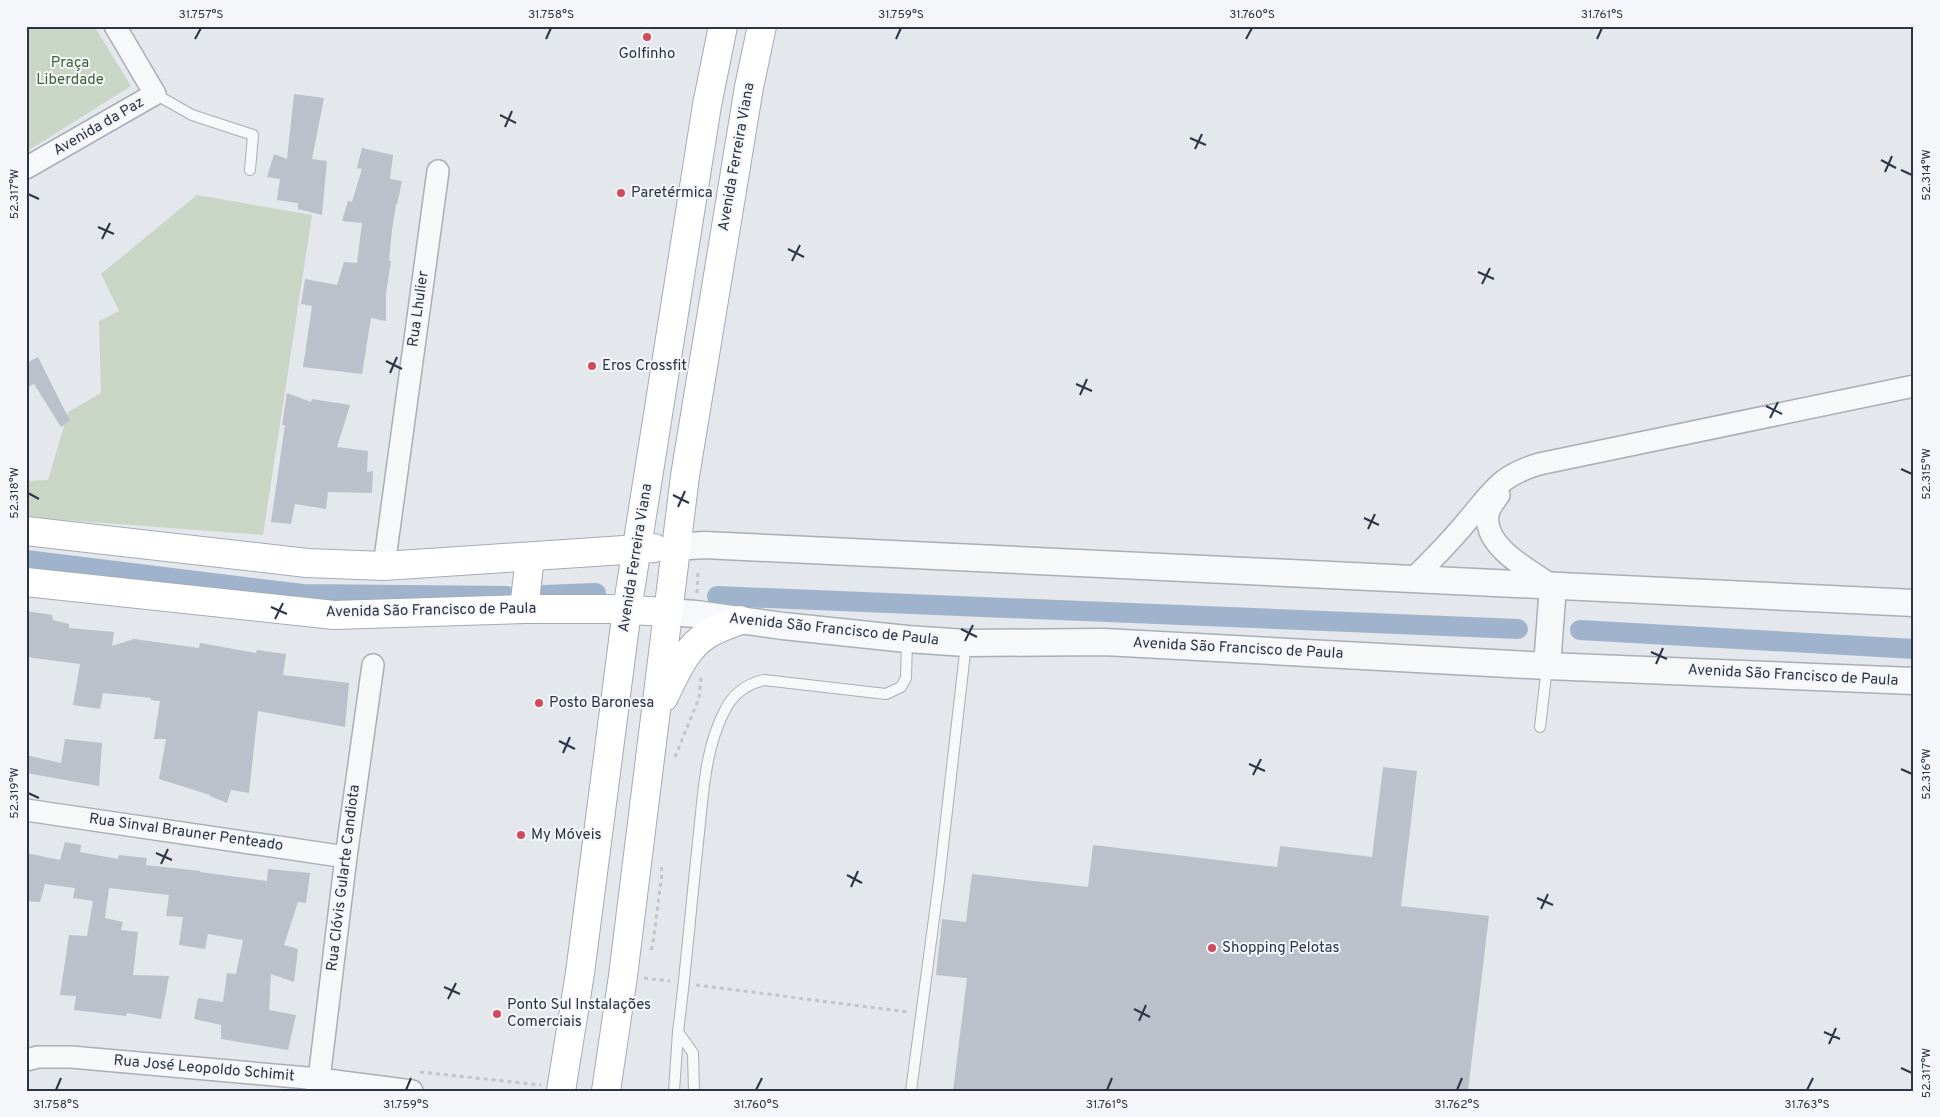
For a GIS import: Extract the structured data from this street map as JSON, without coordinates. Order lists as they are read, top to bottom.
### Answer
{
  "streets": {
    "main road": ["Avenida Ferreira Viana", "Avenida São Francisco de Paula"],
    "street": [
      "Avenida da Paz",
      "Rua Lhulier",
      "Rua Sinval Brauner Penteado",
      "Rua Clóvis Gularte Candiota",
      "Rua José Leopoldo Schimit"
    ]
  },
  "crossings": [
    ["Avenida Ferreira Viana", "Avenida São Francisco de Paula"],
    ["Rua Sinval Brauner Penteado", "Rua Clóvis Gularte Candiota"],
    ["Rua Clóvis Gularte Candiota", "Rua José Leopoldo Schimit"]
  ],
  "parks": ["Praça Liberdade"],
  "places": [
    "Golfinho",
    "Paretérmica",
    "Eros Crossfit",
    "Posto Baronesa",
    "My Móveis",
    "Shopping Pelotas",
    "Ponto Sul Instalações Comerciais"
  ],
  "coordinates": [
    "31.757°S",
    "31.758°S",
    "31.759°S",
    "31.760°S",
    "31.761°S",
    "52.314°W",
    "52.317°W",
    "52.315°W",
    "52.318°W",
    "52.316°W",
    "52.319°W",
    "31.762°S",
    "31.763°S"
  ]
}
